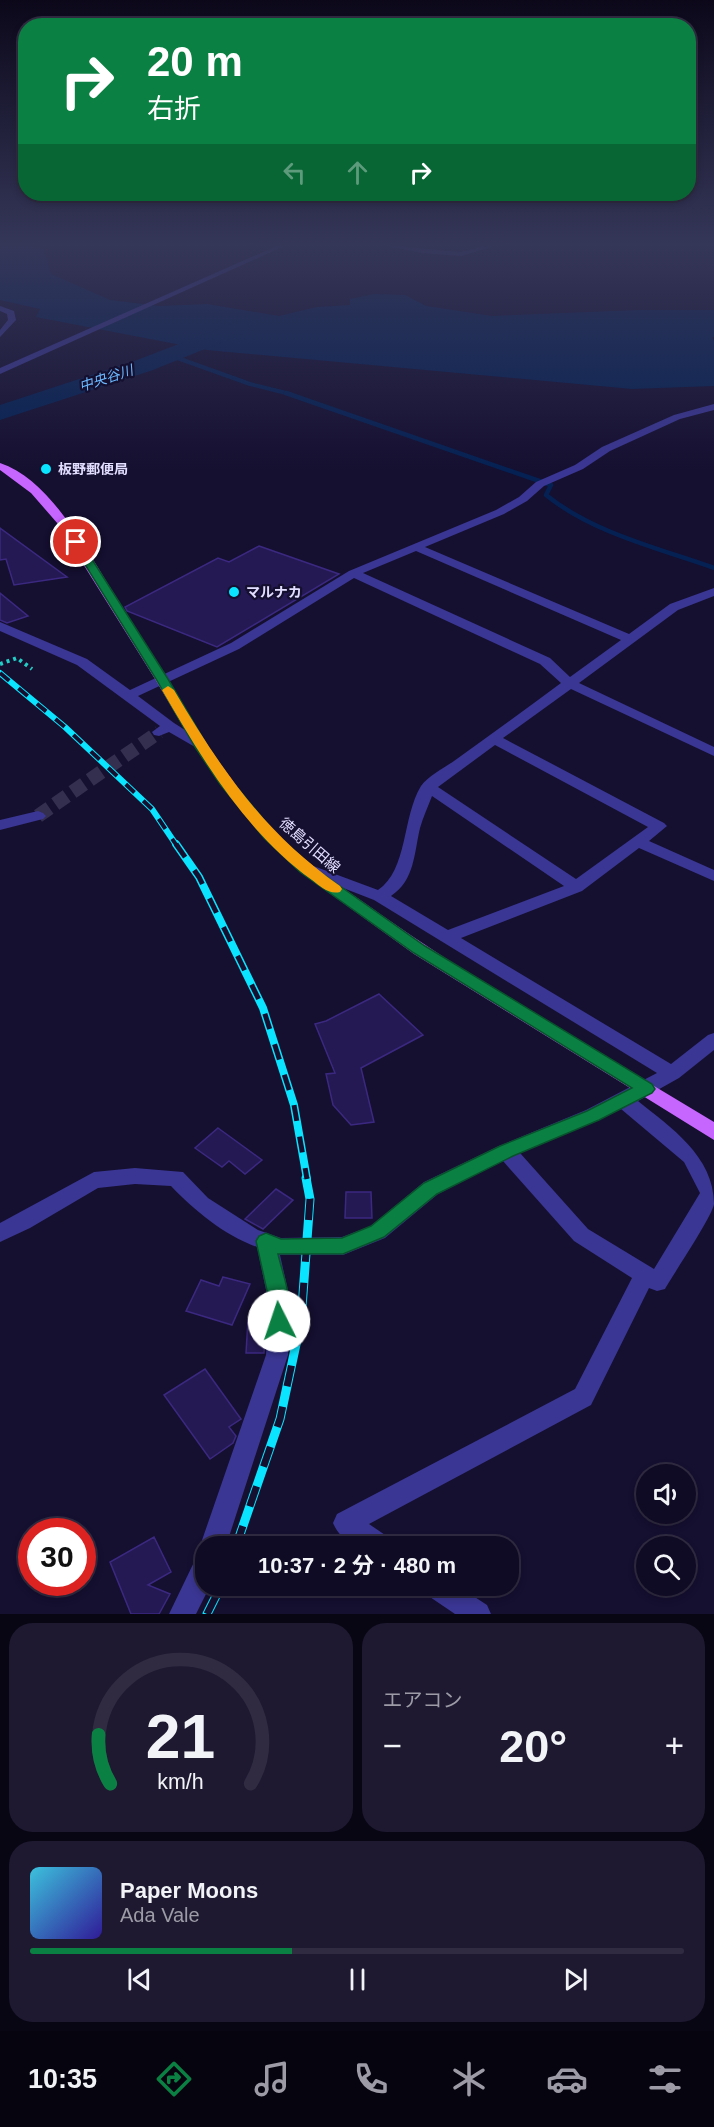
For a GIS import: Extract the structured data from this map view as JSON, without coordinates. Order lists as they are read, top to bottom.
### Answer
{
  "streets": {
    "main road": ["徳島引田線"]
  },
  "water": ["中央谷川"],
  "places": ["板野郵便局", "マルナカ"],
  "page": {
    "turn": ["20 m", "右折"],
    "limit": "30",
    "trip": "10:37 · 2 分 · 480 m",
    "tile": "エアコン",
    "heat": ["−", "20°", "+"],
    "song": ["Paper Moons", "Ada Vale"],
    "tabs": "10:35",
    "gauge": ["21", "km/h"]
  }
}
